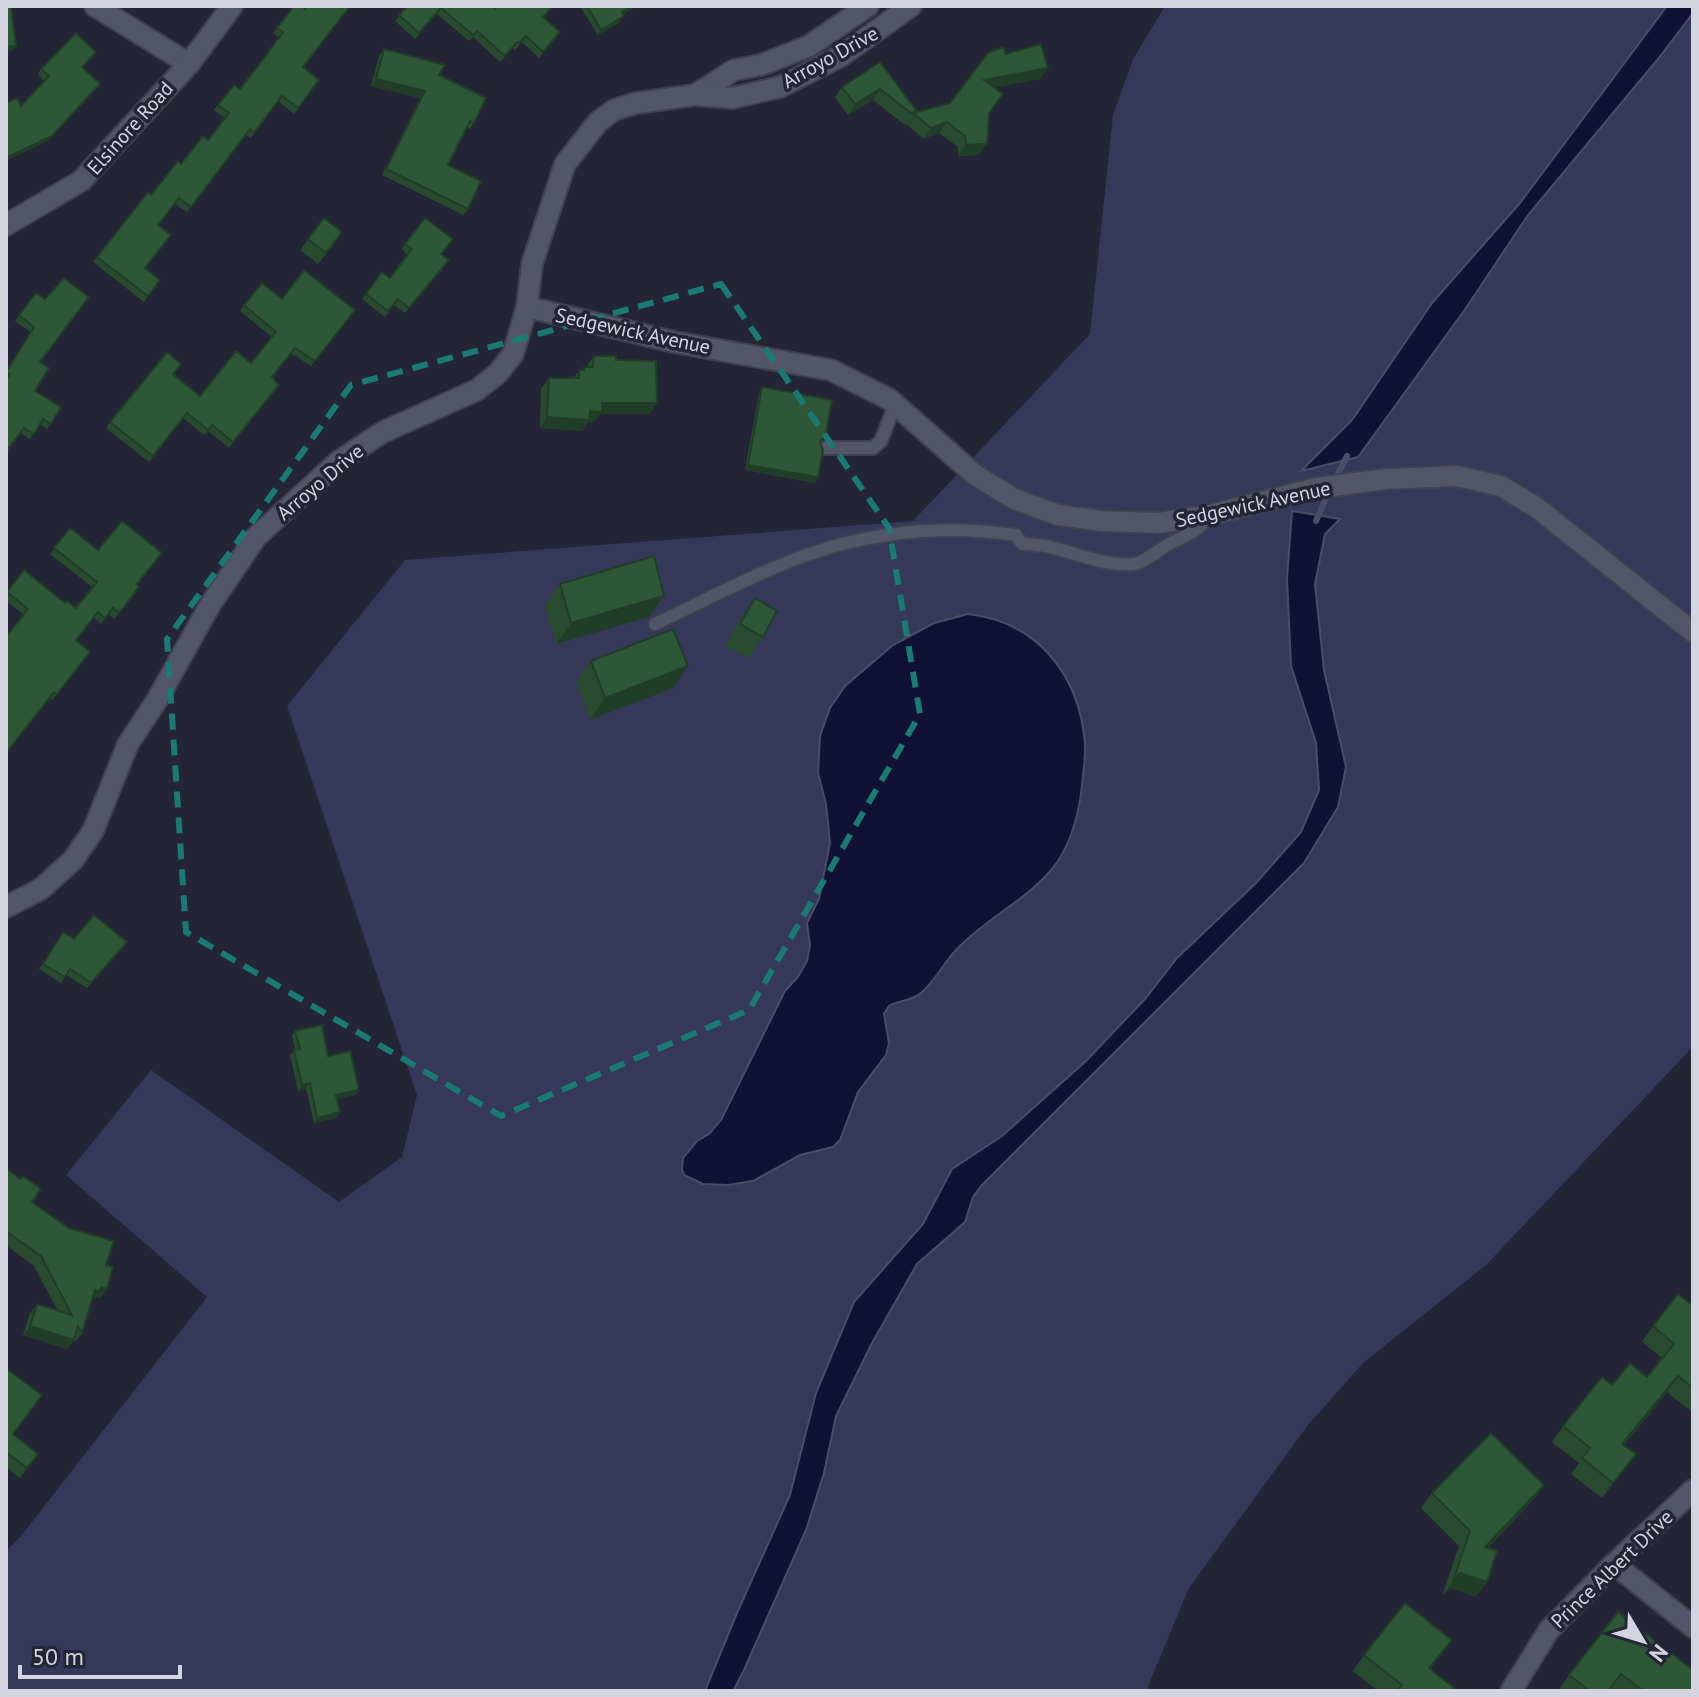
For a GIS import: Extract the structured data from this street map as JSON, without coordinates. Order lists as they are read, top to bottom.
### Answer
{
  "streets": {
    "street": [
      "Arroyo Drive",
      "Elsinore Road",
      "Sedgewick Avenue",
      "Prince Albert Drive"
    ]
  },
  "crossings": [
    ["Arroyo Drive", "Sedgewick Avenue"]
  ],
  "scale_bar": "50 m",
  "north": "bottom right"
}
